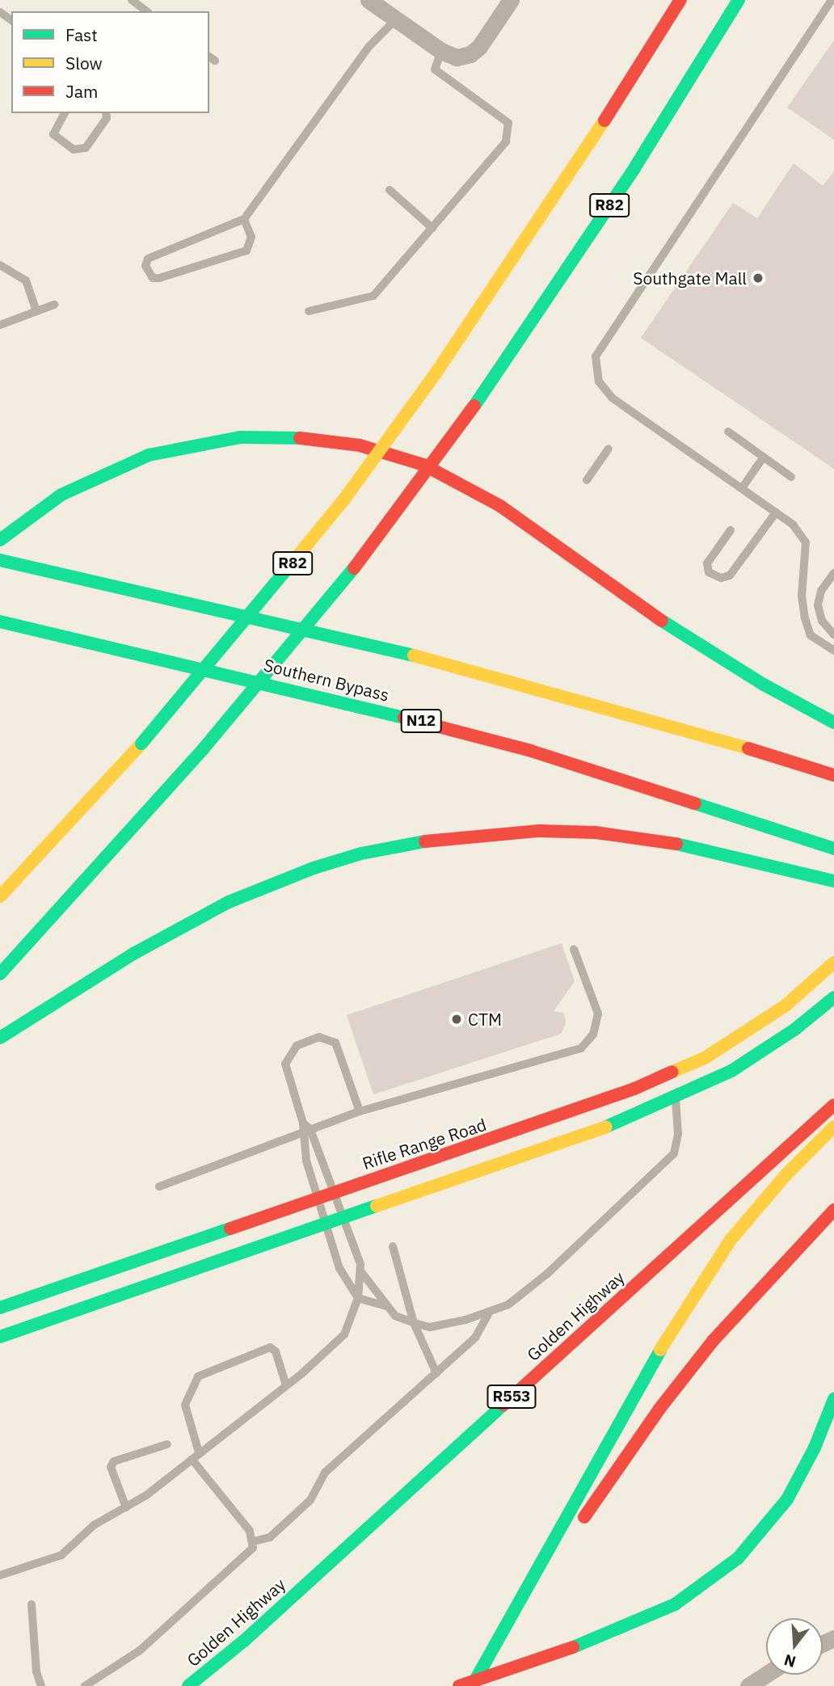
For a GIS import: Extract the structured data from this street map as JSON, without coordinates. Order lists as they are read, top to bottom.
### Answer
{
  "streets": {
    "main road": [
      "R82",
      "Southern Bypass",
      "N12",
      "Rifle Range Road",
      "Golden Highway",
      "R553"
    ]
  },
  "places": ["Southgate Mall", "CTM"],
  "legend": ["Fast", "Slow", "Jam"],
  "north": "bottom"
}
